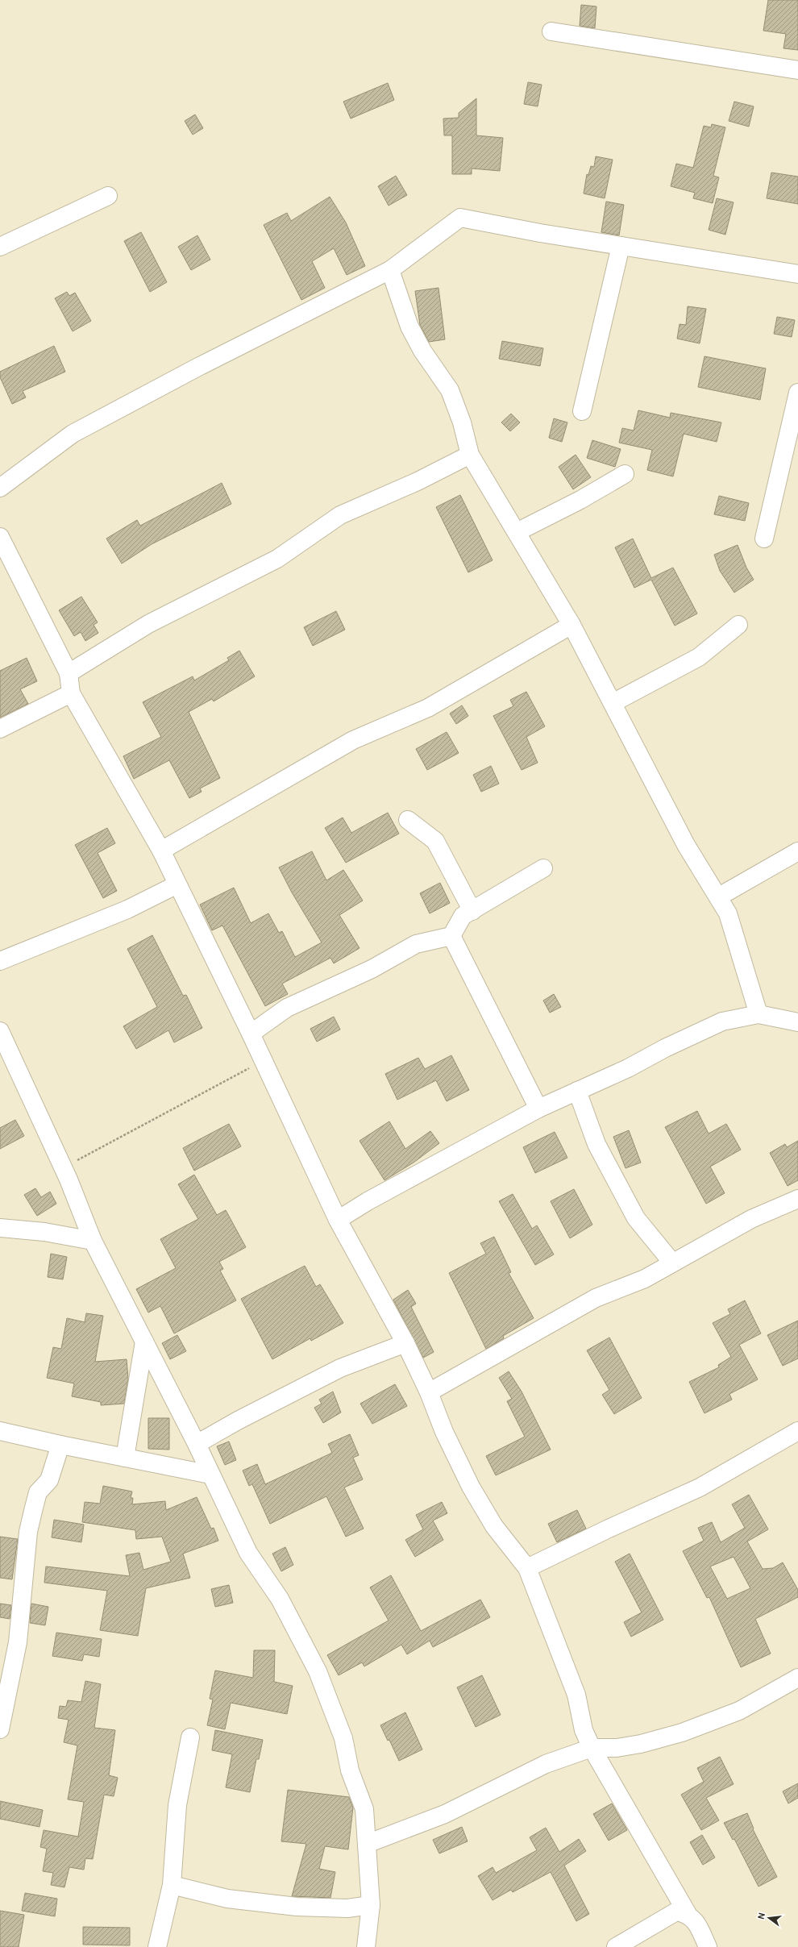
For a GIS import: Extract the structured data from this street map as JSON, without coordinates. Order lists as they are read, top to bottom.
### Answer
{
  "north": "left"
}
